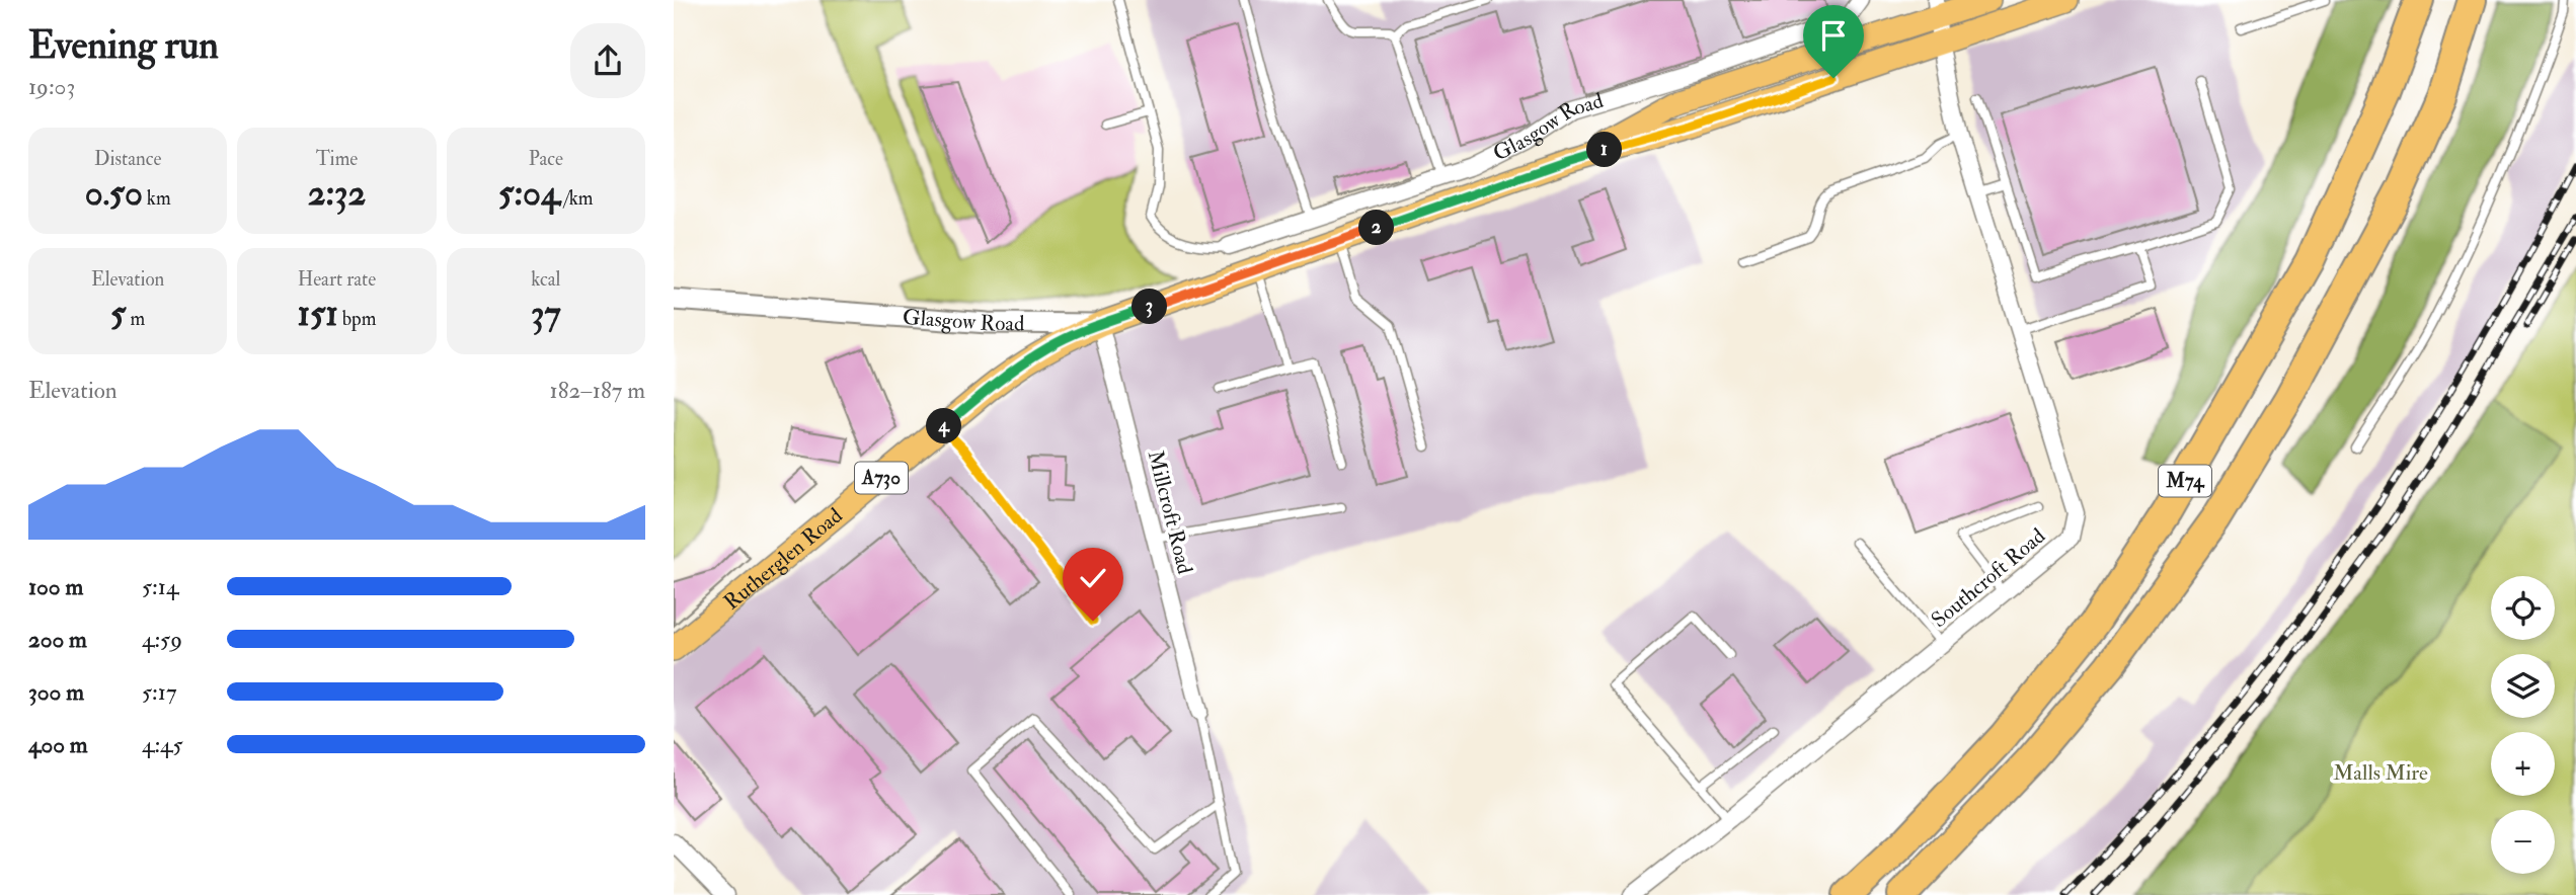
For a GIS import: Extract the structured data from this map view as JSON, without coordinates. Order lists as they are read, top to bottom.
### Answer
{
  "streets": {
    "highway": ["M74"],
    "main road": ["Glasgow Road", "A730", "Rutherglen Road"],
    "street": ["Millcroft Road", "Southcroft Road"]
  },
  "crossings": [
    ["Glasgow Road", "Millcroft Road"],
    ["Glasgow Road", "Rutherglen Road"],
    ["Glasgow Road", "Southcroft Road"],
    ["Millcroft Road", "Rutherglen Road"]
  ],
  "parks": ["Malls Mire"],
  "page": {
    "heading": ["Evening run", "19:03"],
    "stats": [
      ["Distance", "0.50 km"],
      ["Time", "2:32"],
      ["Pace", "5:04 /km"],
      ["Elevation", "5 m"],
      ["Heart rate", "151 bpm"],
      ["kcal", "37"]
    ],
    "pins": [
      "1",
      "2",
      "3",
      "4"
    ],
    "chart": ["Elevation", "182–187 m"],
    "list": [
      {
        "name": "100 m",
        "note": "5:14"
      },
      {
        "name": "200 m",
        "note": "4:59"
      },
      {
        "name": "300 m",
        "note": "5:17"
      },
      {
        "name": "400 m",
        "note": "4:45"
      }
    ],
    "map_buttons": ["+", "−"]
  }
}
